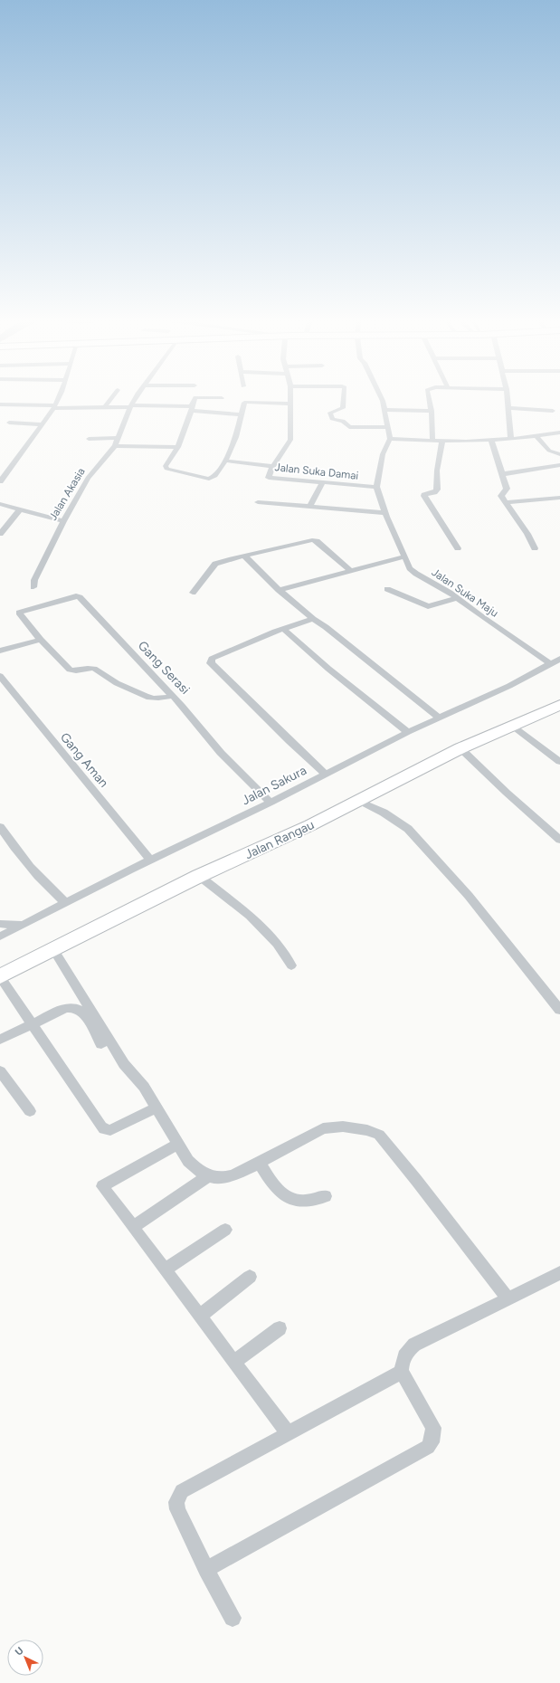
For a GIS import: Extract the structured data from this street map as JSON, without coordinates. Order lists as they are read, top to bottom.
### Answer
{
  "streets": {
    "main road": ["Jalan Rangau"],
    "street": [
      "Jalan Suka Damai",
      "Jalan Akasia",
      "Jalan Suka Maju",
      "Gang Serasi",
      "Gang Aman",
      "Jalan Sakura"
    ]
  },
  "crossings": [
    ["Jalan Suka Damai", "Jalan Suka Maju"],
    ["Jalan Suka Maju", "Jalan Sakura"],
    ["Gang Serasi", "Jalan Sakura"],
    ["Gang Aman", "Jalan Sakura"]
  ],
  "north": "top left"
}
